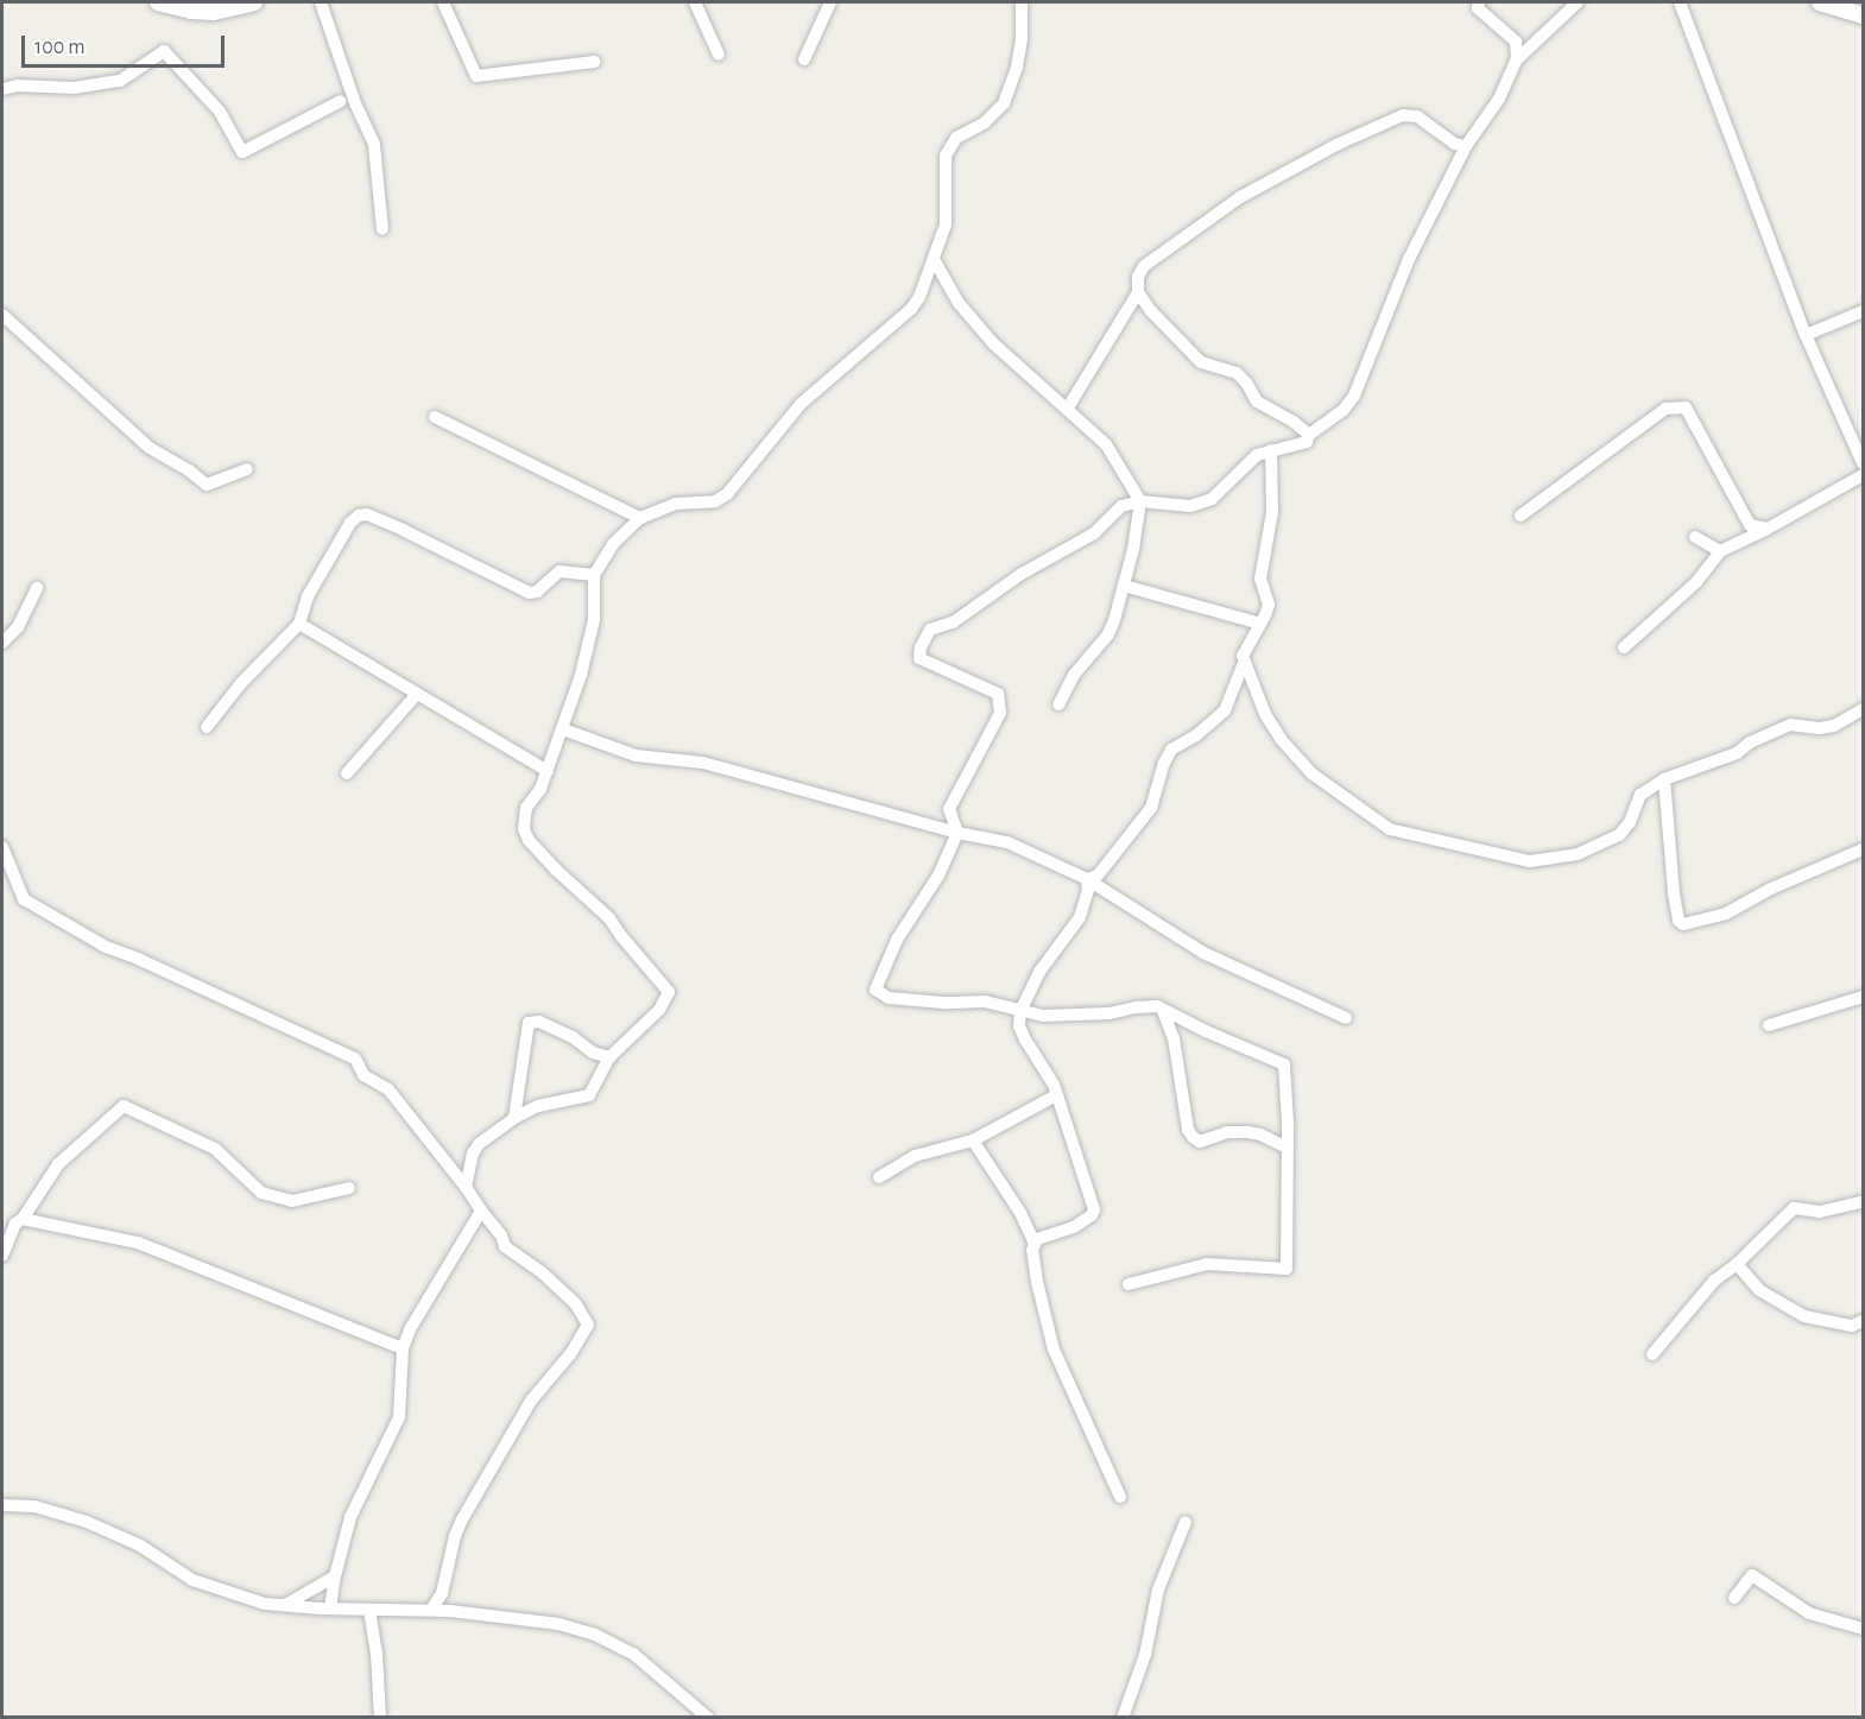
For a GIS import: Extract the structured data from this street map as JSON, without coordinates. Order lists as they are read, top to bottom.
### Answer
{
  "scale_bar": "100 m"
}
